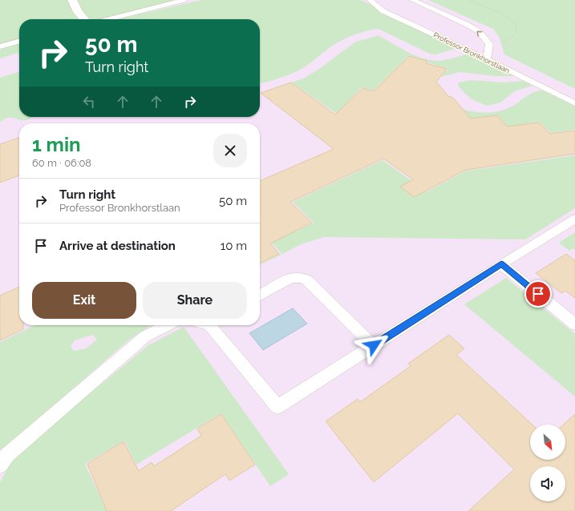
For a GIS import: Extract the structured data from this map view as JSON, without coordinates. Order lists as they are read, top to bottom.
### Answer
{
  "streets": {
    "lane": ["Professor Bronkhorstlaan"]
  },
  "north": "bottom right",
  "page": {
    "turn": ["50 m", "Turn right"],
    "heading": ["1 min", "60 m · 06:08"],
    "list": [
      {
        "name": "Turn right",
        "note": "Professor Bronkhorstlaan",
        "value": "50 m"
      },
      {
        "name": "Arrive at destination",
        "value": "10 m"
      }
    ],
    "buttons": ["Exit", "Share"]
  }
}
